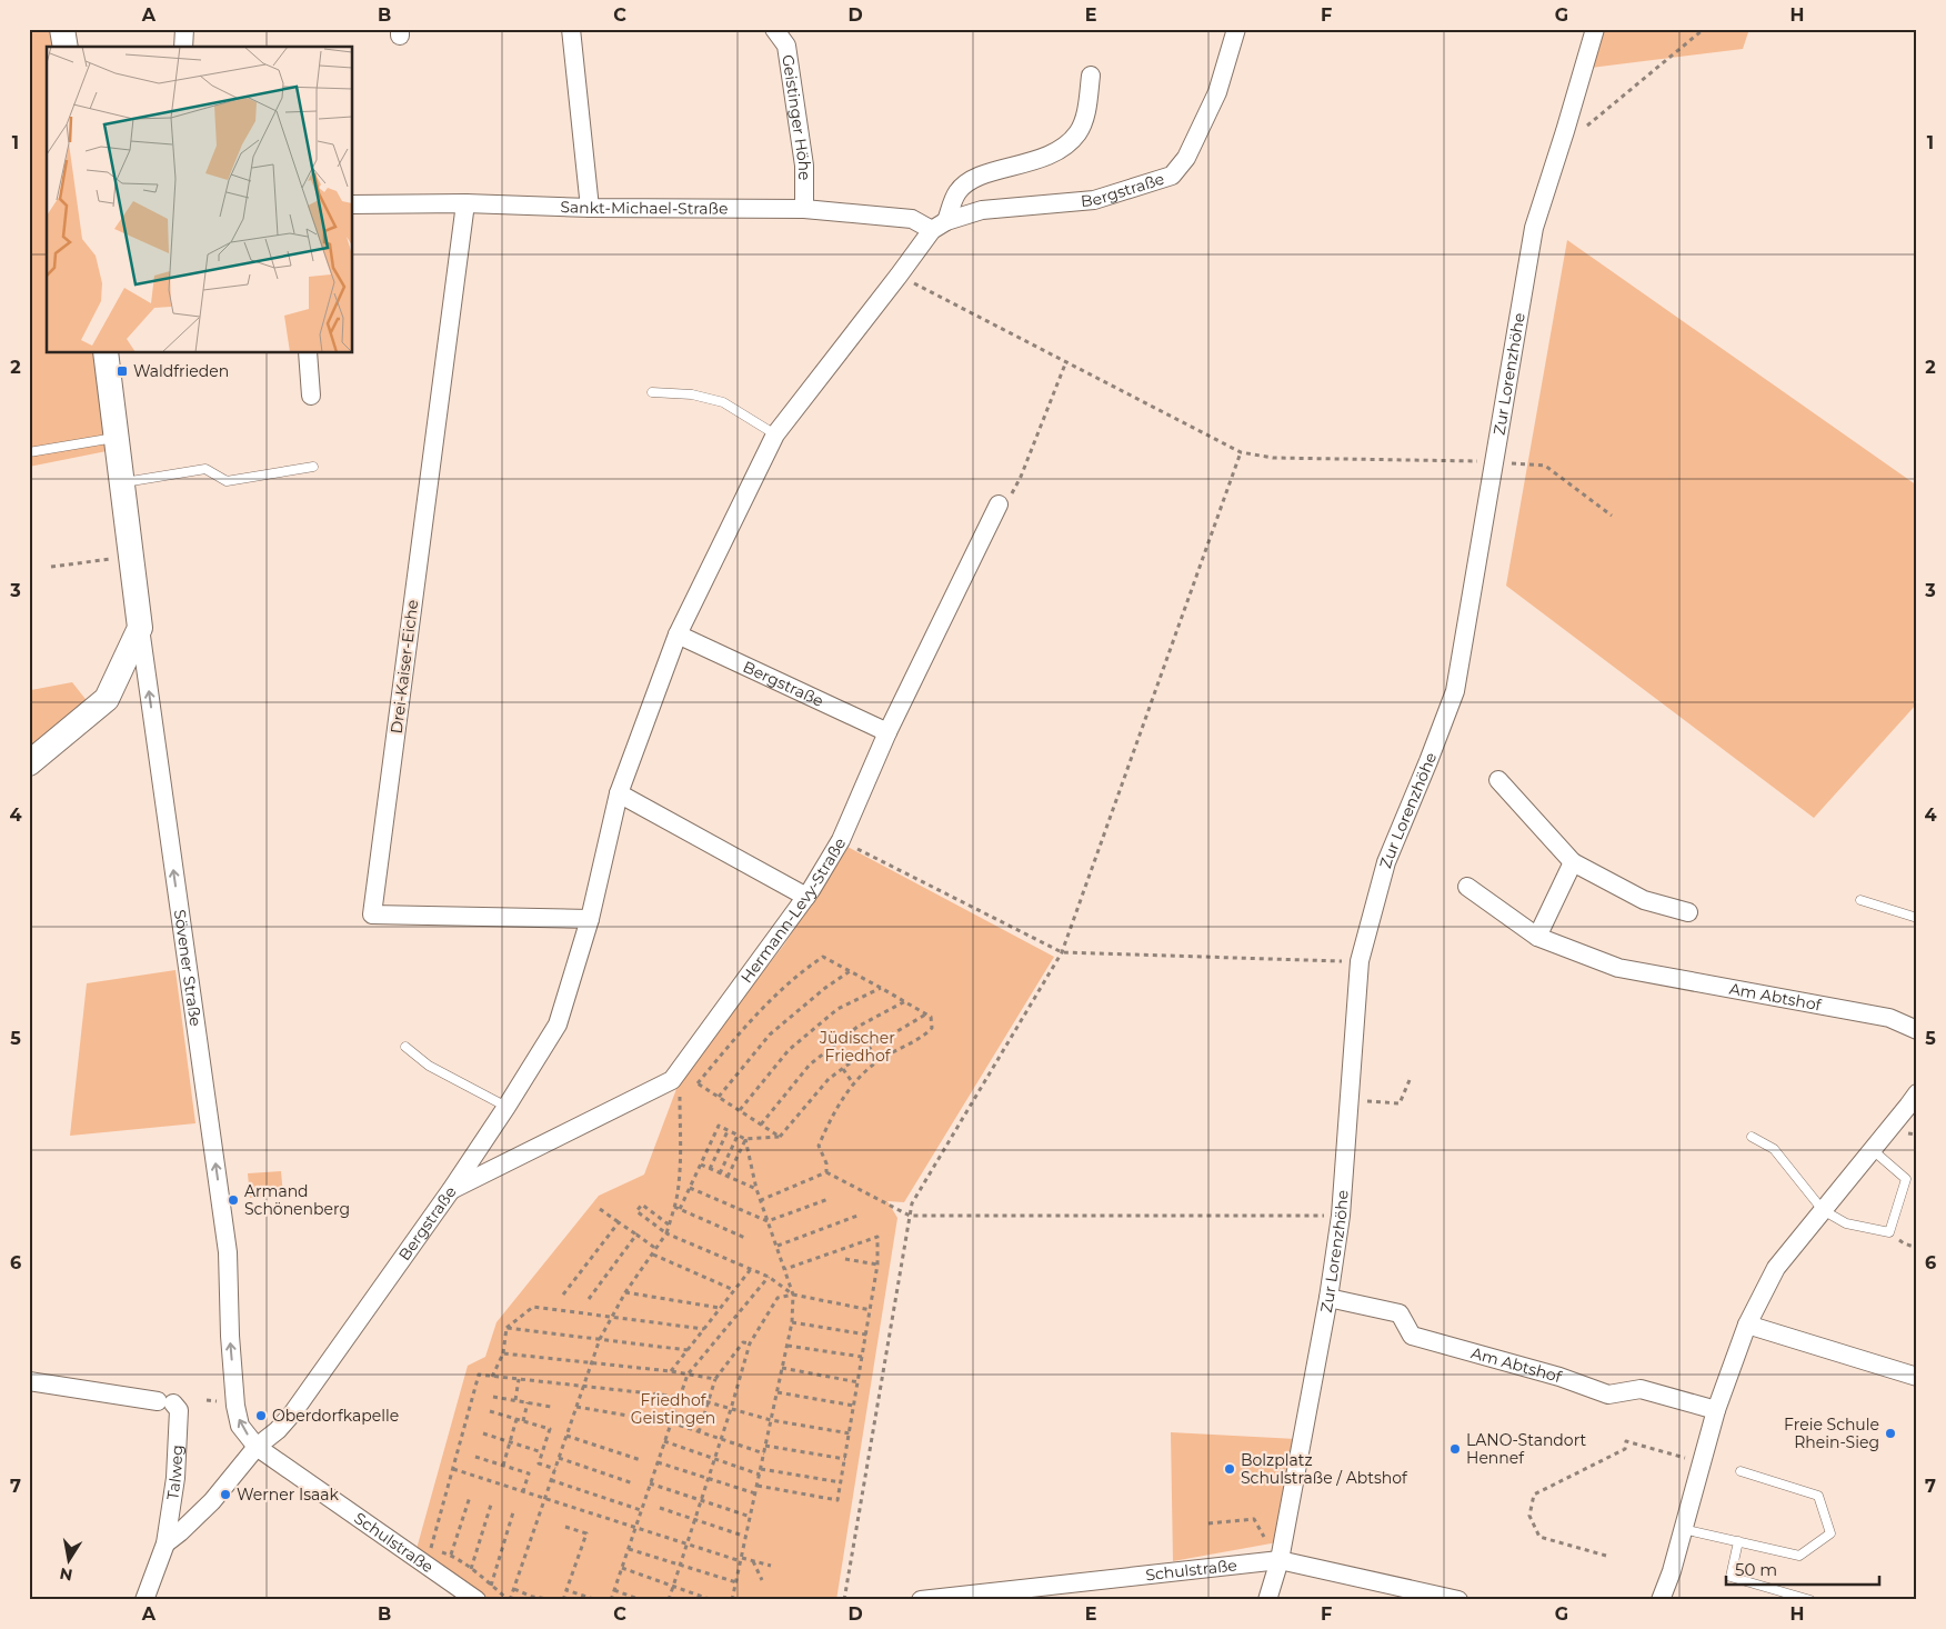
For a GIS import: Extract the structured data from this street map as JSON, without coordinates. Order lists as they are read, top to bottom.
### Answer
{
  "streets": {
    "main road": ["Sövener Straße"],
    "street": [
      "Geistinger Höhe",
      "Bergstraße",
      "Sankt-Michael-Straße",
      "Zur Lorenzhöhe",
      "Drei-Kaiser-Eiche",
      "Hermann-Levy-Straße",
      "Am Abtshof",
      "Talweg",
      "Schulstraße"
    ]
  },
  "crossings": [
    ["Geistinger Höhe", "Sankt-Michael-Straße"],
    ["Bergstraße", "Sankt-Michael-Straße"],
    ["Bergstraße", "Drei-Kaiser-Eiche"],
    ["Bergstraße", "Hermann-Levy-Straße"],
    ["Bergstraße", "Sövener Straße"],
    ["Bergstraße", "Talweg"],
    ["Bergstraße", "Schulstraße"],
    ["Sankt-Michael-Straße", "Drei-Kaiser-Eiche"],
    ["Zur Lorenzhöhe", "Am Abtshof"],
    ["Zur Lorenzhöhe", "Schulstraße"],
    ["Sövener Straße", "Schulstraße"]
  ],
  "one_way": ["Sövener Straße"],
  "parks": ["Jüdischer Friedhof", "Friedhof Geistingen"],
  "places": {
    "transit": ["Waldfrieden"],
    "other": [
      "Armand Schönenberg",
      "Oberdorfkapelle",
      "Freie Schule Rhein-Sieg",
      "LANO-Standort Hennef",
      "Bolzplatz Schulstraße / Abtshof",
      "Werner Isaak"
    ]
  },
  "scale_bar": "50 m",
  "north": "bottom",
  "grid": {
    "columns": [
      "A",
      "B",
      "C",
      "D",
      "E",
      "F",
      "G",
      "H"
    ],
    "rows": [
      "1",
      "2",
      "3",
      "4",
      "5",
      "6",
      "7"
    ]
  }
}
